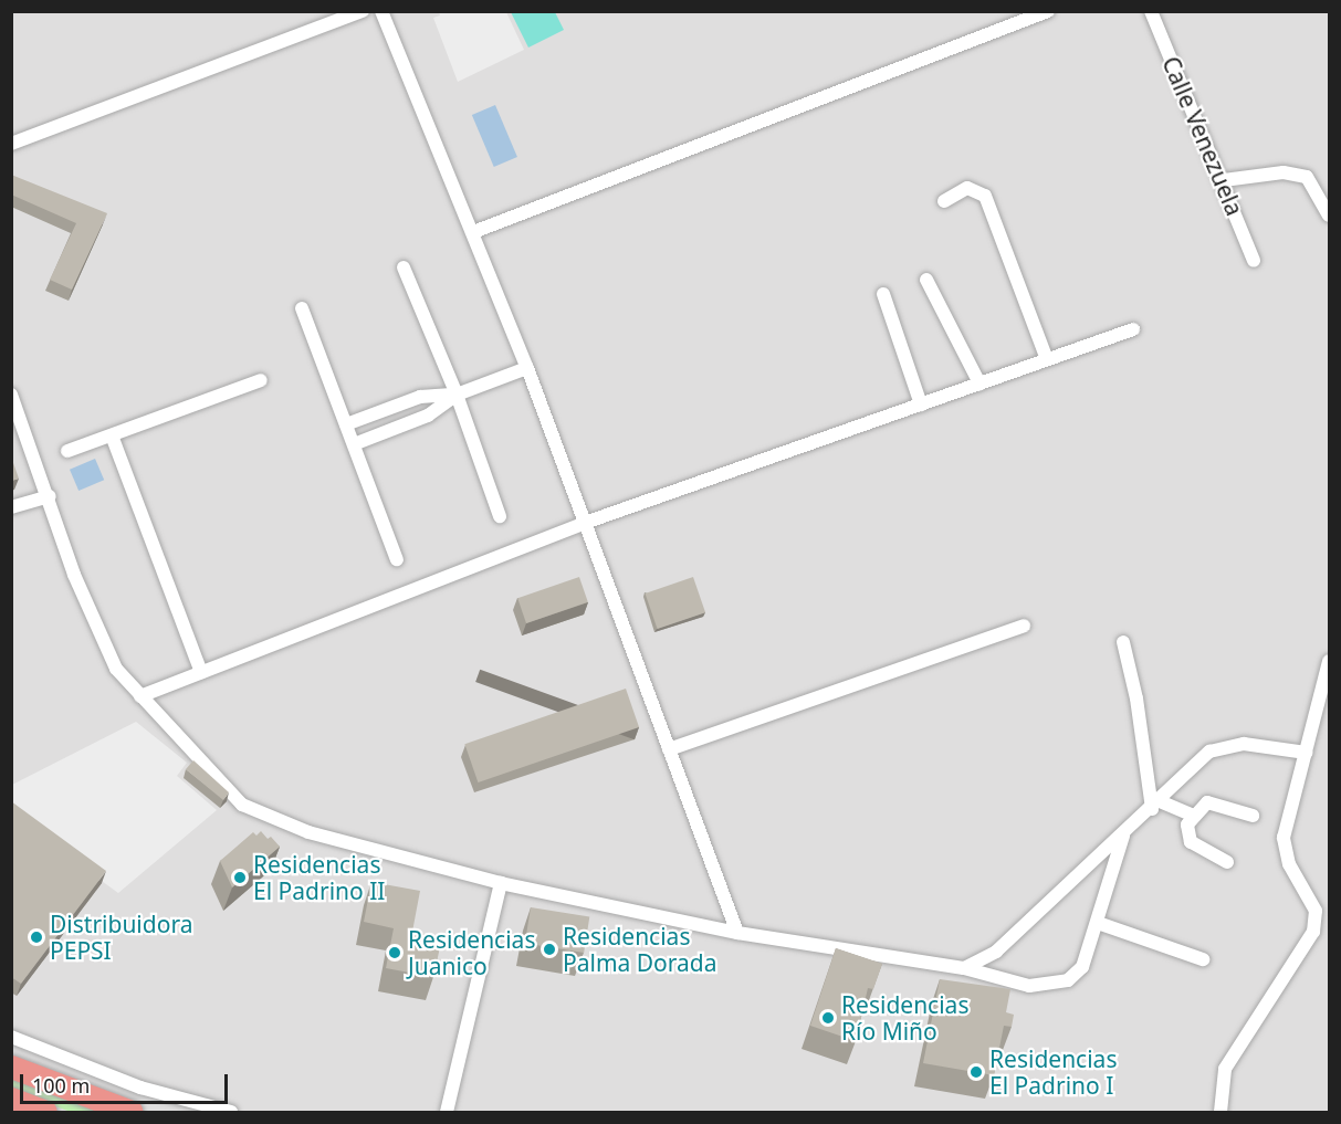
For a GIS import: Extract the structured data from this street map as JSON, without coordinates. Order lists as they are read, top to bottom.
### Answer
{
  "streets": {
    "street": ["Calle Venezuela"]
  },
  "places": [
    "Residencias El Padrino II",
    "Distribuidora PEPSI",
    "Residencias Palma Dorada",
    "Residencias Juanico",
    "Residencias Río Miño",
    "Residencias El Padrino I"
  ],
  "scale_bar": "100 m"
}
